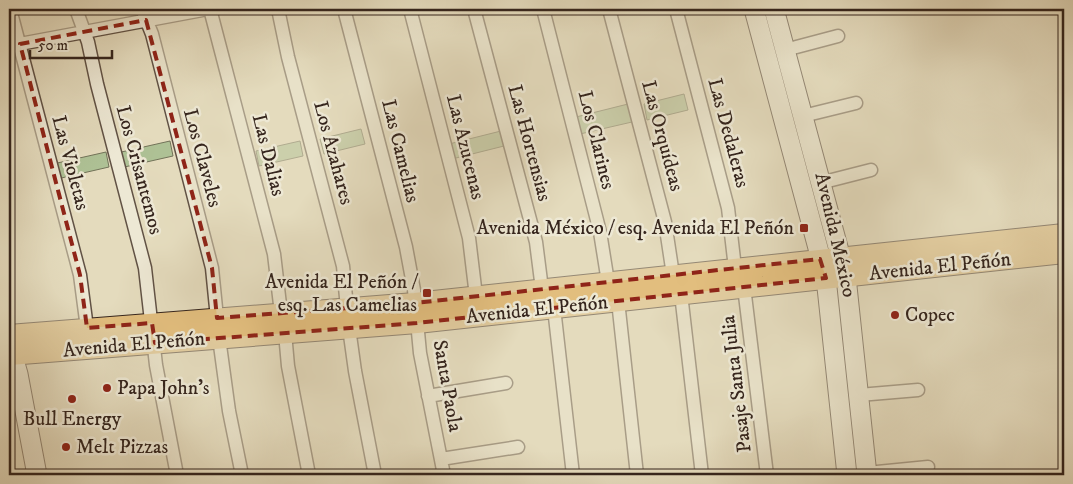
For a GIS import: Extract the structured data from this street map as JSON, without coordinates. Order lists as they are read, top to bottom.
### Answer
{
  "streets": {
    "main road": ["Avenida México", "Avenida El Peñón"],
    "street": [
      "Las Dedaleras",
      "Las Orquídeas",
      "Los Clarines",
      "Las Hortensias",
      "Las Azucenas",
      "Las Camelias",
      "Los Azahares",
      "Las Dalias",
      "Los Claveles",
      "Las Violetas",
      "Los Crisantemos",
      "Pasaje Santa Julia",
      "Santa Paola"
    ]
  },
  "crossings": [
    ["Las Dedaleras", "Avenida El Peñón"],
    ["Las Orquídeas", "Avenida El Peñón"],
    ["Los Clarines", "Avenida El Peñón"],
    ["Las Hortensias", "Avenida El Peñón"],
    ["Las Azucenas", "Avenida El Peñón"],
    ["Las Camelias", "Avenida El Peñón"],
    ["Las Camelias", "Santa Paola"],
    ["Los Azahares", "Avenida El Peñón"],
    ["Las Dalias", "Avenida El Peñón"],
    ["Los Claveles", "Avenida El Peñón"],
    ["Las Violetas", "Avenida El Peñón"],
    ["Los Crisantemos", "Avenida El Peñón"],
    ["Avenida México", "Avenida El Peñón"],
    ["Avenida El Peñón", "Pasaje Santa Julia"],
    ["Avenida El Peñón", "Santa Paola"]
  ],
  "places": {
    "transit": ["Avenida México / esq. Avenida El Peñón", "Avenida El Peñón / esq. Las Camelias"],
    "other": [
      "Copec",
      "Papa John's",
      "Bull Energy",
      "Melt Pizzas"
    ]
  },
  "scale_bar": "50 m"
}
